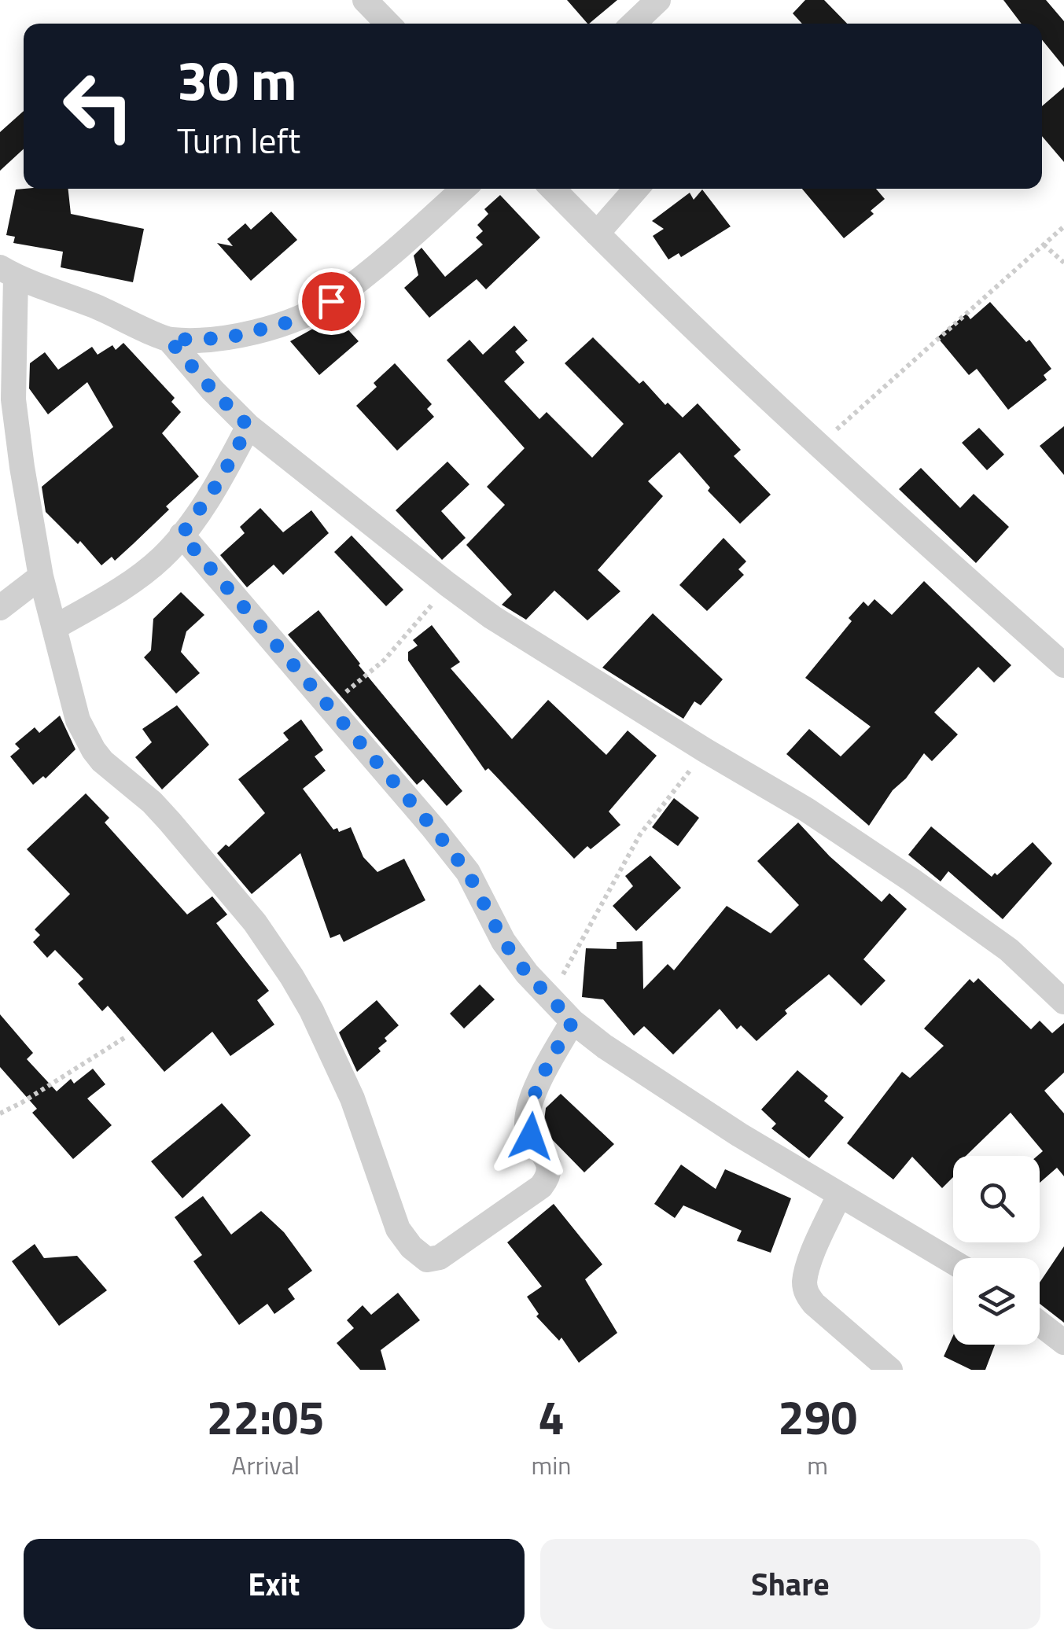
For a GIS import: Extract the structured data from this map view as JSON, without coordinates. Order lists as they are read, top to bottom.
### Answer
{
  "page": {
    "turn": ["30 m", "Turn left"],
    "eta": [
      "22:05",
      "Arrival",
      "4",
      "min",
      "290",
      "m"
    ],
    "buttons": ["Exit", "Share"]
  }
}
